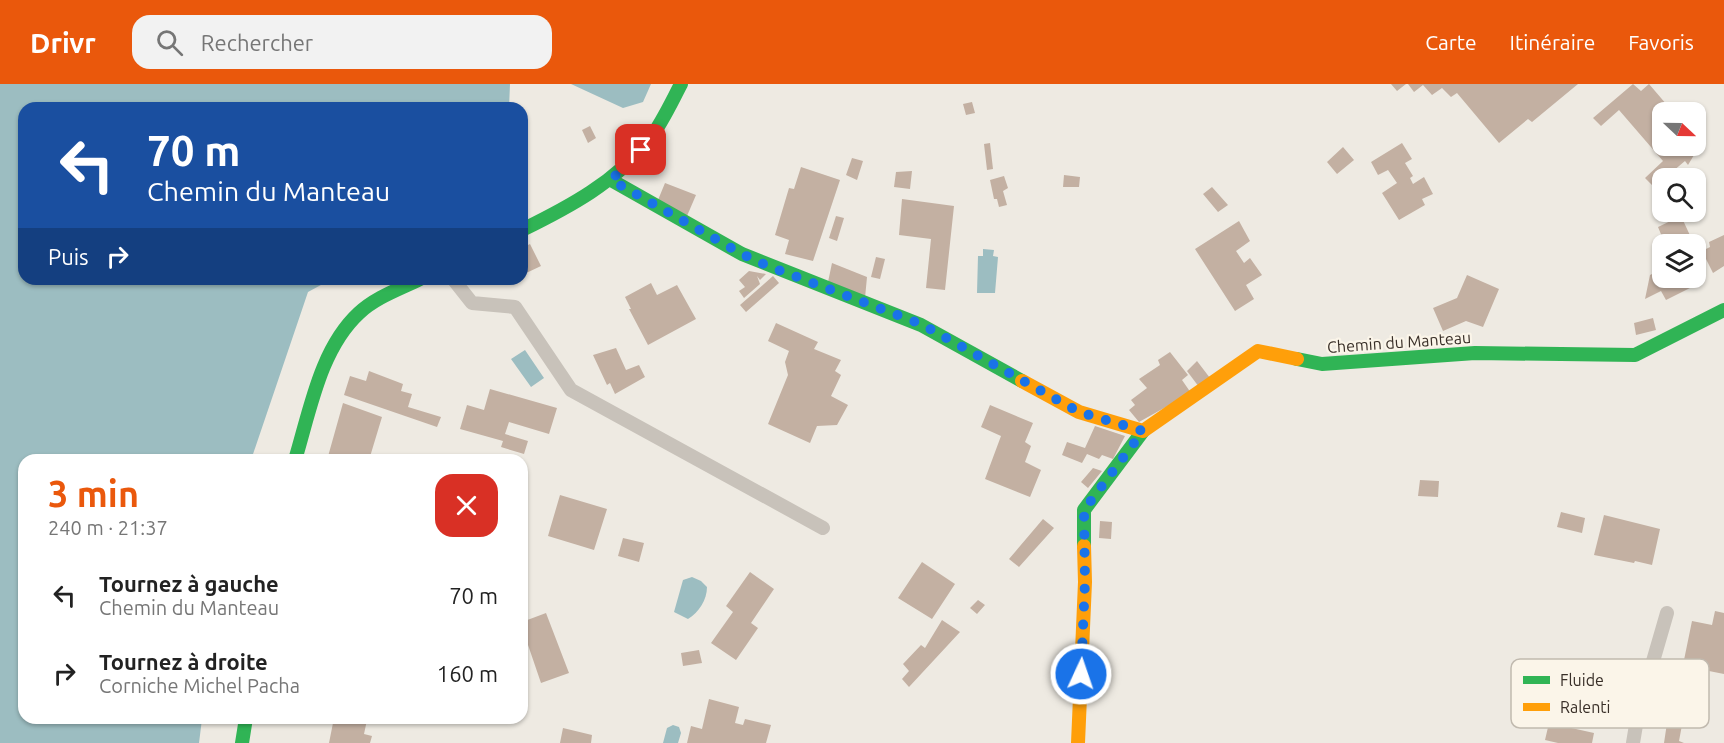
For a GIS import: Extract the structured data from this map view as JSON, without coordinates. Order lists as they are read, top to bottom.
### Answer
{
  "streets": {
    "street": ["Chemin du Manteau"]
  },
  "legend": ["Fluide", "Ralenti"],
  "north": "right",
  "page": {
    "header": "Drivr",
    "search": "Rechercher",
    "nav": ["Carte", "Itinéraire", "Favoris"],
    "turn": ["70 m", "Chemin du Manteau"],
    "then": "Puis",
    "heading": ["3 min", "240 m · 21:37"],
    "list": [
      {
        "name": "Tournez à gauche",
        "note": "Chemin du Manteau",
        "value": "70 m"
      },
      {
        "name": "Tournez à droite",
        "note": "Corniche Michel Pacha",
        "value": "160 m"
      }
    ]
  }
}
